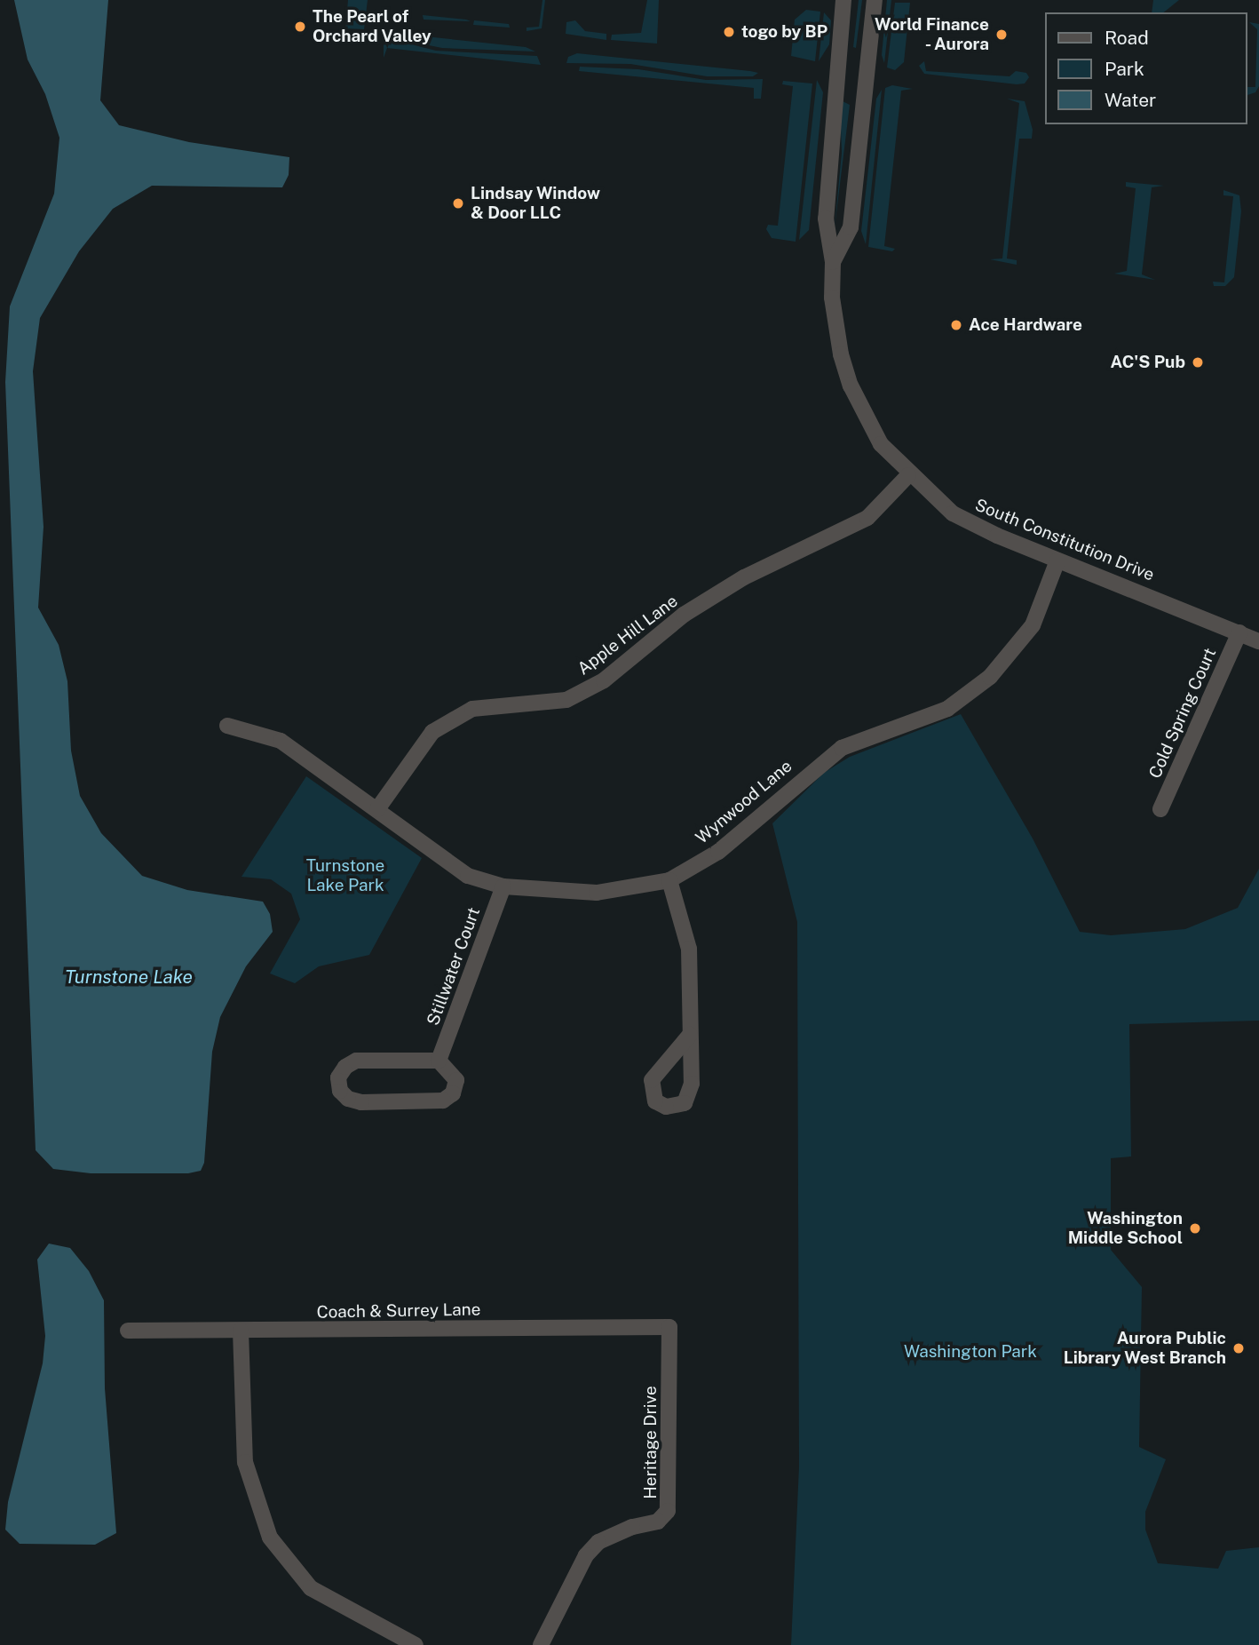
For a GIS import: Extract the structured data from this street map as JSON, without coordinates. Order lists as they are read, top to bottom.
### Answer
{
  "streets": {
    "street": [
      "South Constitution Drive",
      "Apple Hill Lane",
      "Cold Spring Court",
      "Wynwood Lane",
      "Stillwater Court",
      "Coach & Surrey Lane",
      "Heritage Drive"
    ]
  },
  "crossings": [
    ["South Constitution Drive", "Apple Hill Lane"],
    ["South Constitution Drive", "Cold Spring Court"],
    ["South Constitution Drive", "Wynwood Lane"],
    ["Apple Hill Lane", "Wynwood Lane"],
    ["Wynwood Lane", "Stillwater Court"],
    ["Coach & Surrey Lane", "Heritage Drive"]
  ],
  "water": ["Turnstone Lake"],
  "parks": ["Turnstone Lake Park", "Washington Park"],
  "places": [
    "The Pearl of Orchard Valley",
    "togo by BP",
    "World Finance - Aurora",
    "Lindsay Window & Door LLC",
    "Ace Hardware",
    "AC'S Pub",
    "Washington Middle School",
    "Aurora Public Library West Branch"
  ],
  "legend": ["Road", "Park", "Water"]
}
